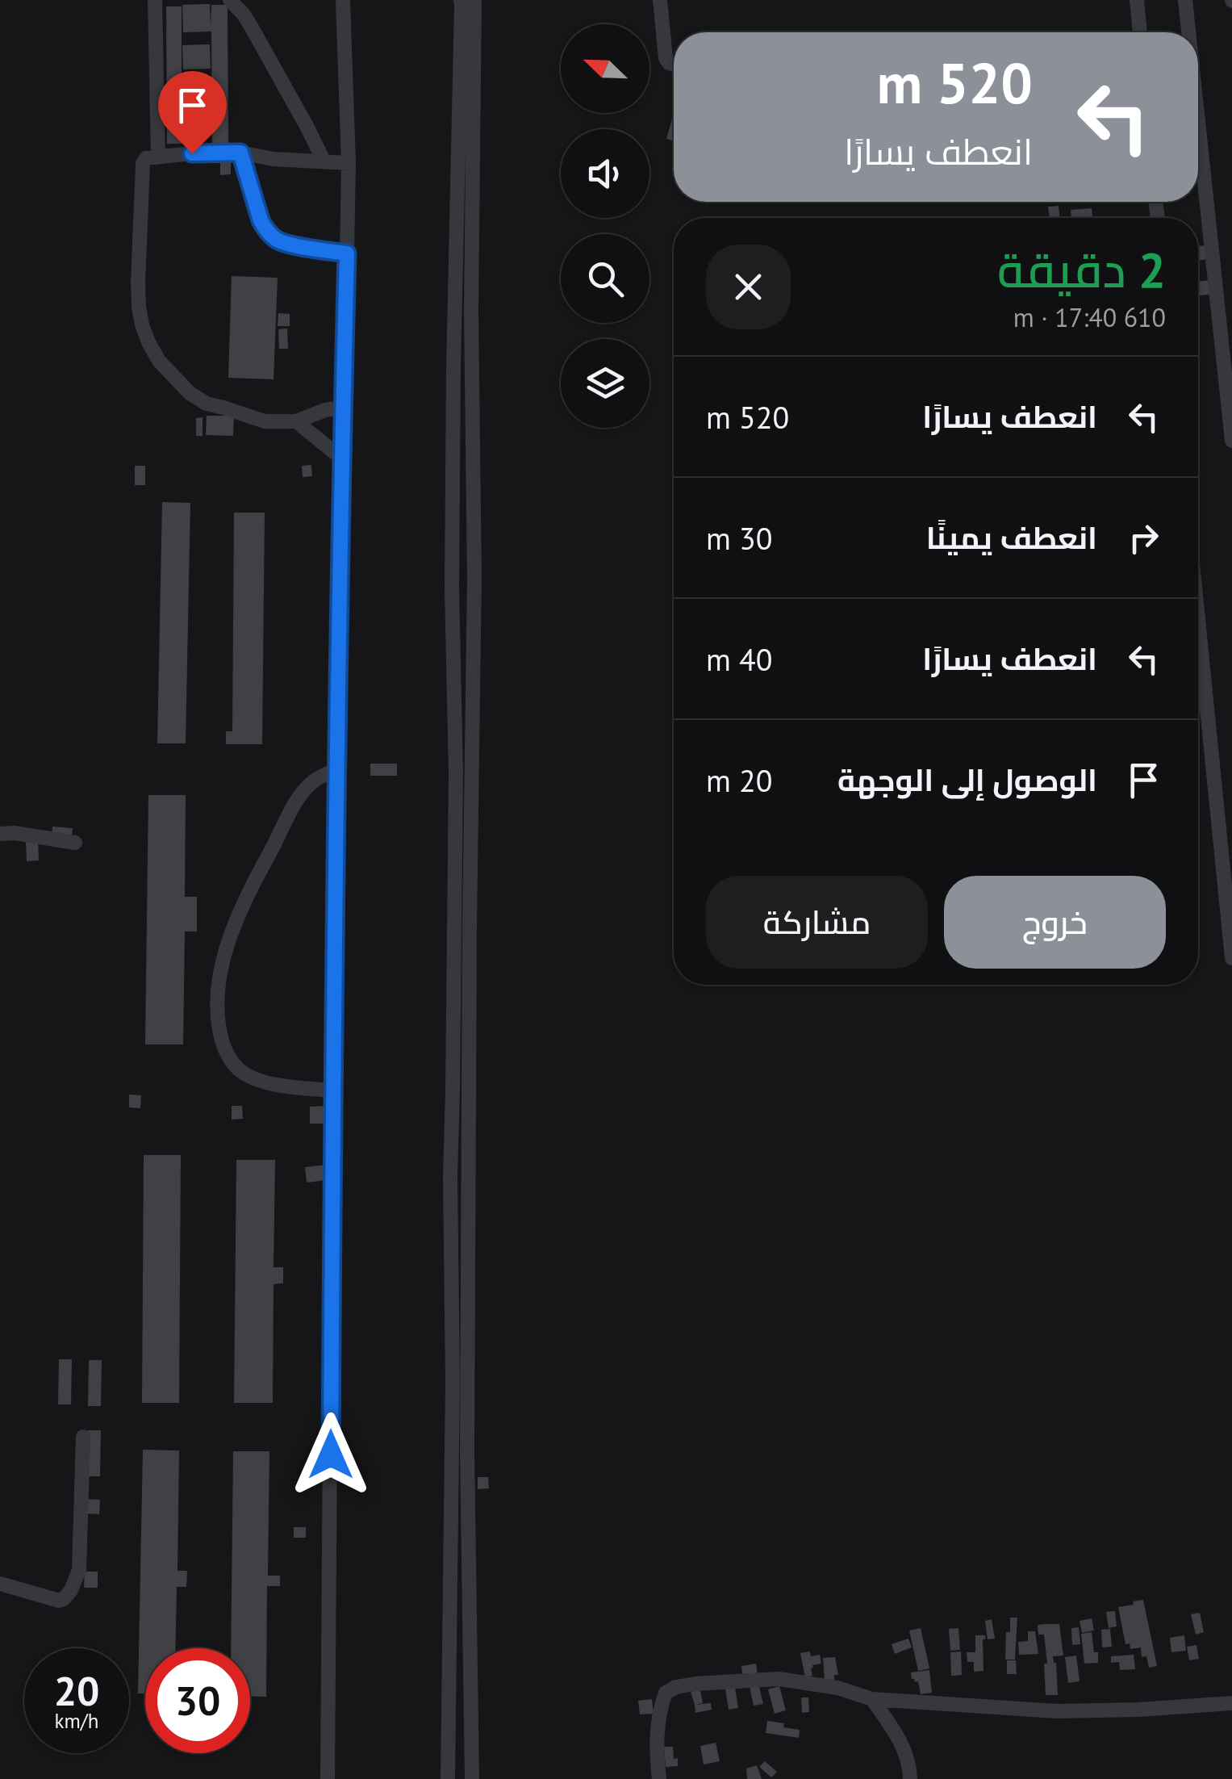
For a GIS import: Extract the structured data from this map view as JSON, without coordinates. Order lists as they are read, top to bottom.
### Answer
{
  "north": "top left",
  "page": {
    "turn": ["520 m", "انعطف يسارًا"],
    "heading": ["2 دقيقة", "610 m · 17:40"],
    "list": [
      {
        "name": "انعطف يسارًا",
        "value": "520 m"
      },
      {
        "name": "انعطف يمينًا",
        "value": "30 m"
      },
      {
        "name": "انعطف يسارًا",
        "value": "40 m"
      },
      {
        "name": "الوصول إلى الوجهة",
        "value": "20 m"
      }
    ],
    "buttons": ["خروج", "مشاركة"],
    "speed": "20 km/h",
    "limit": "30"
  }
}
